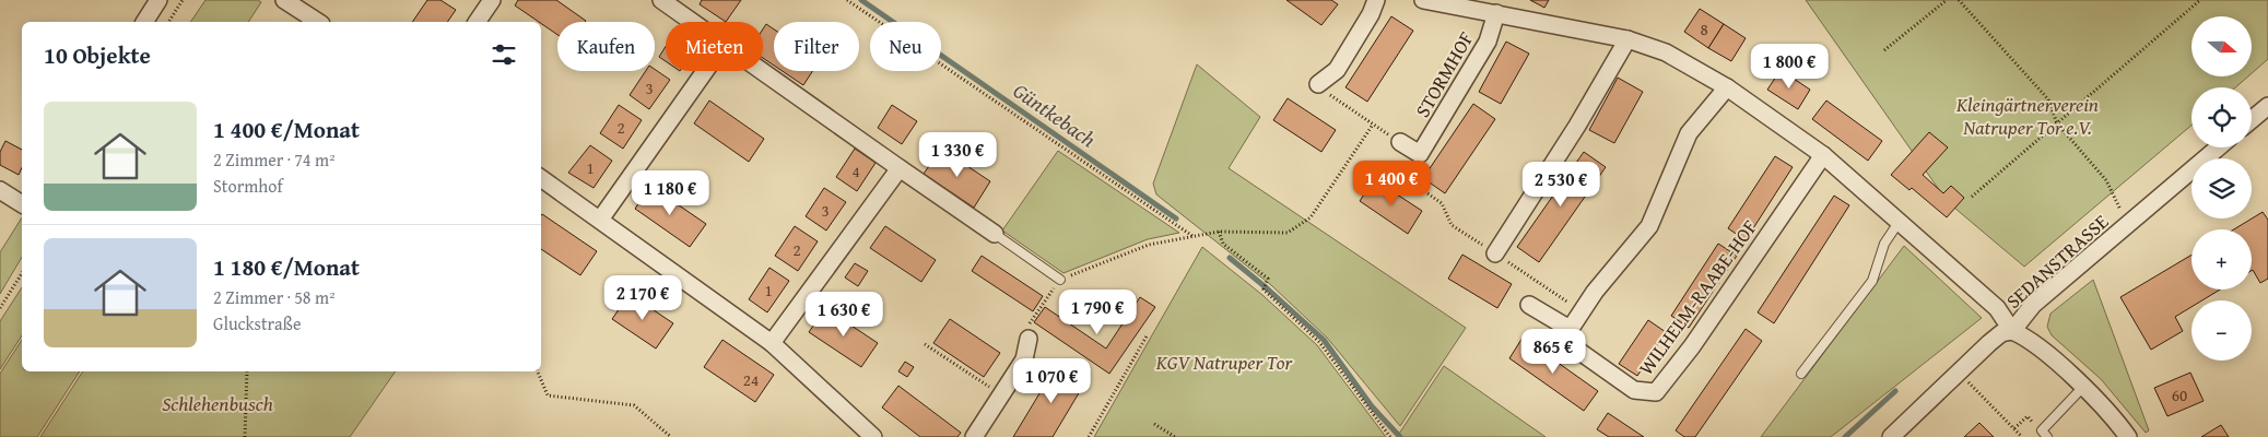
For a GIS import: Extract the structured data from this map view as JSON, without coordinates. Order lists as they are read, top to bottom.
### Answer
{
  "streets": {
    "street": ["STORMHOF", "SEDANSTRASSE", "WILHELM-RAABE-HOF"]
  },
  "water": ["Güntkebach"],
  "parks": ["Kleingärtnerverein Natruper Tor e.V.", "KGV Natruper Tor", "Schlehenbusch"],
  "house_numbers": [
    "8",
    "3",
    "2",
    "1",
    "4",
    "3",
    "2",
    "1",
    "24",
    "60"
  ],
  "north": "right",
  "page": {
    "map_buttons": ["+", "−"],
    "chip": [
      "Kaufen",
      "Mieten",
      "Filter",
      "Neu"
    ],
    "heading": "10 Objekte",
    "price": [
      "1 800 €",
      "1 330 €",
      "1 400 €",
      "2 530 €",
      "1 180 €",
      "2 170 €",
      "1 790 €",
      "1 630 €",
      "865 €",
      "1 070 €"
    ],
    "list": [
      {
        "name": "1 400 €/Monat",
        "note": "2 Zimmer · 74 m² · Stormhof"
      },
      {
        "name": "1 180 €/Monat",
        "note": "2 Zimmer · 58 m² · Gluckstraße"
      }
    ]
  }
}
